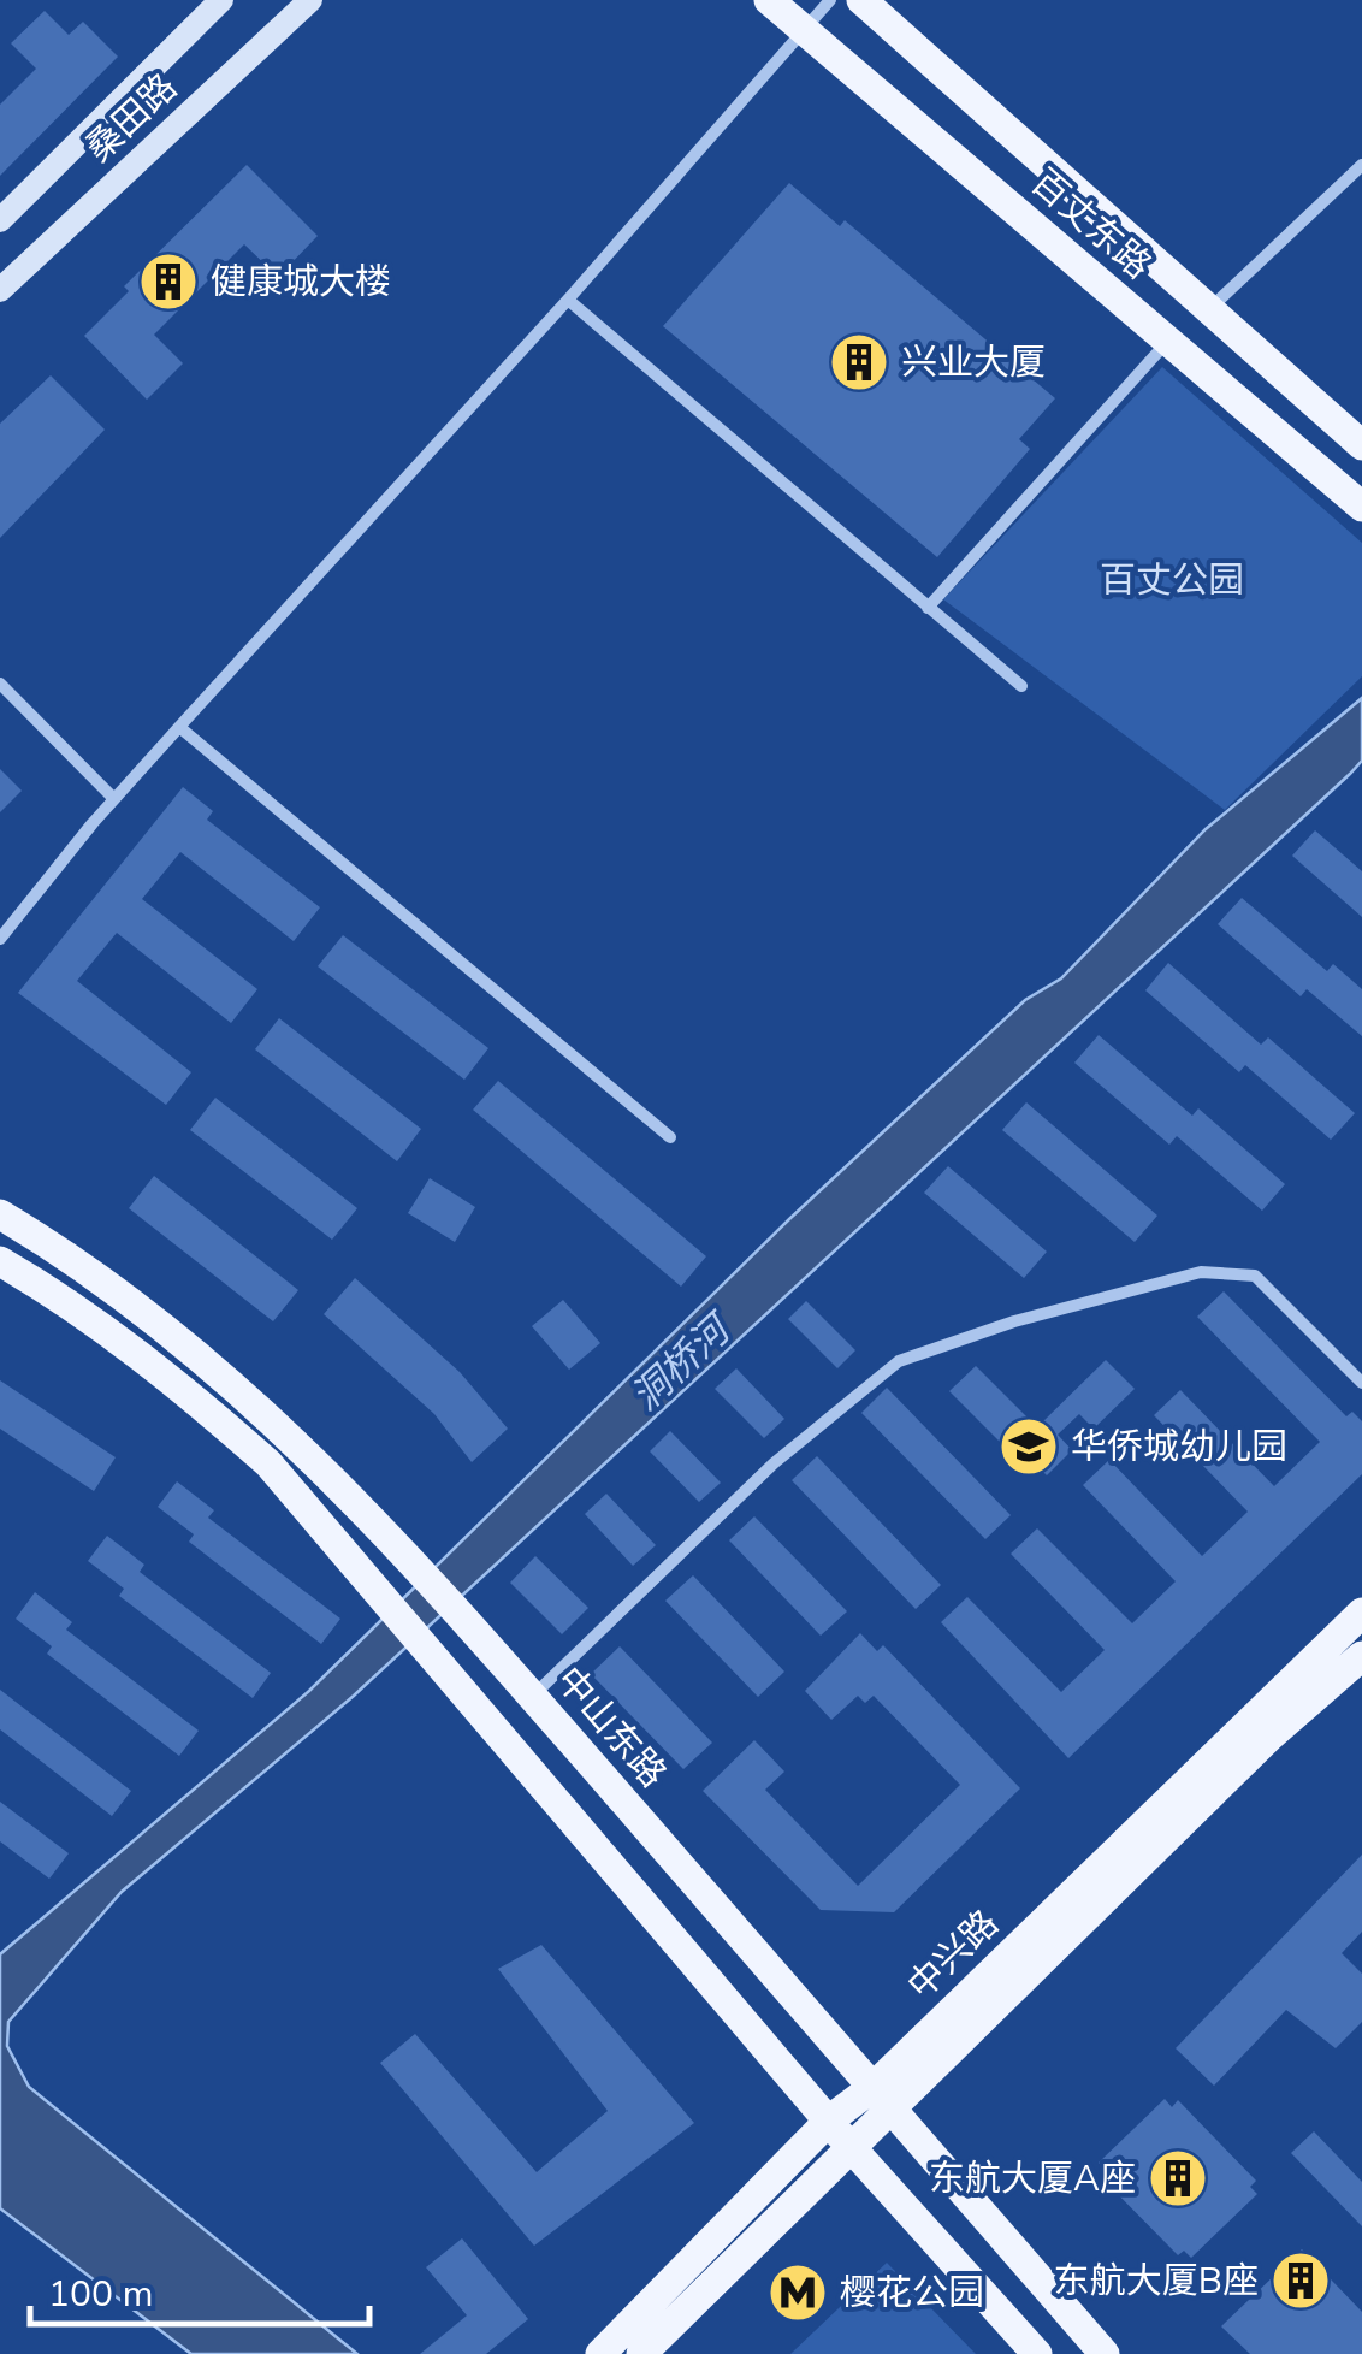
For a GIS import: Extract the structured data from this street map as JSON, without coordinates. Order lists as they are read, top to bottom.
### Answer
{
  "streets": {
    "main road": [
      "桑田路",
      "百丈东路",
      "中山东路",
      "中兴路"
    ]
  },
  "crossings": [
    ["中山东路", "中兴路"]
  ],
  "water": ["洞桥河"],
  "parks": ["百丈公园"],
  "places": {
    "building": [
      "健康城大楼",
      "兴业大厦",
      "东航大厦A座",
      "东航大厦B座"
    ],
    "school or university": ["华侨城幼儿园"],
    "metro station": ["樱花公园"]
  },
  "scale_bar": "100 m"
}
